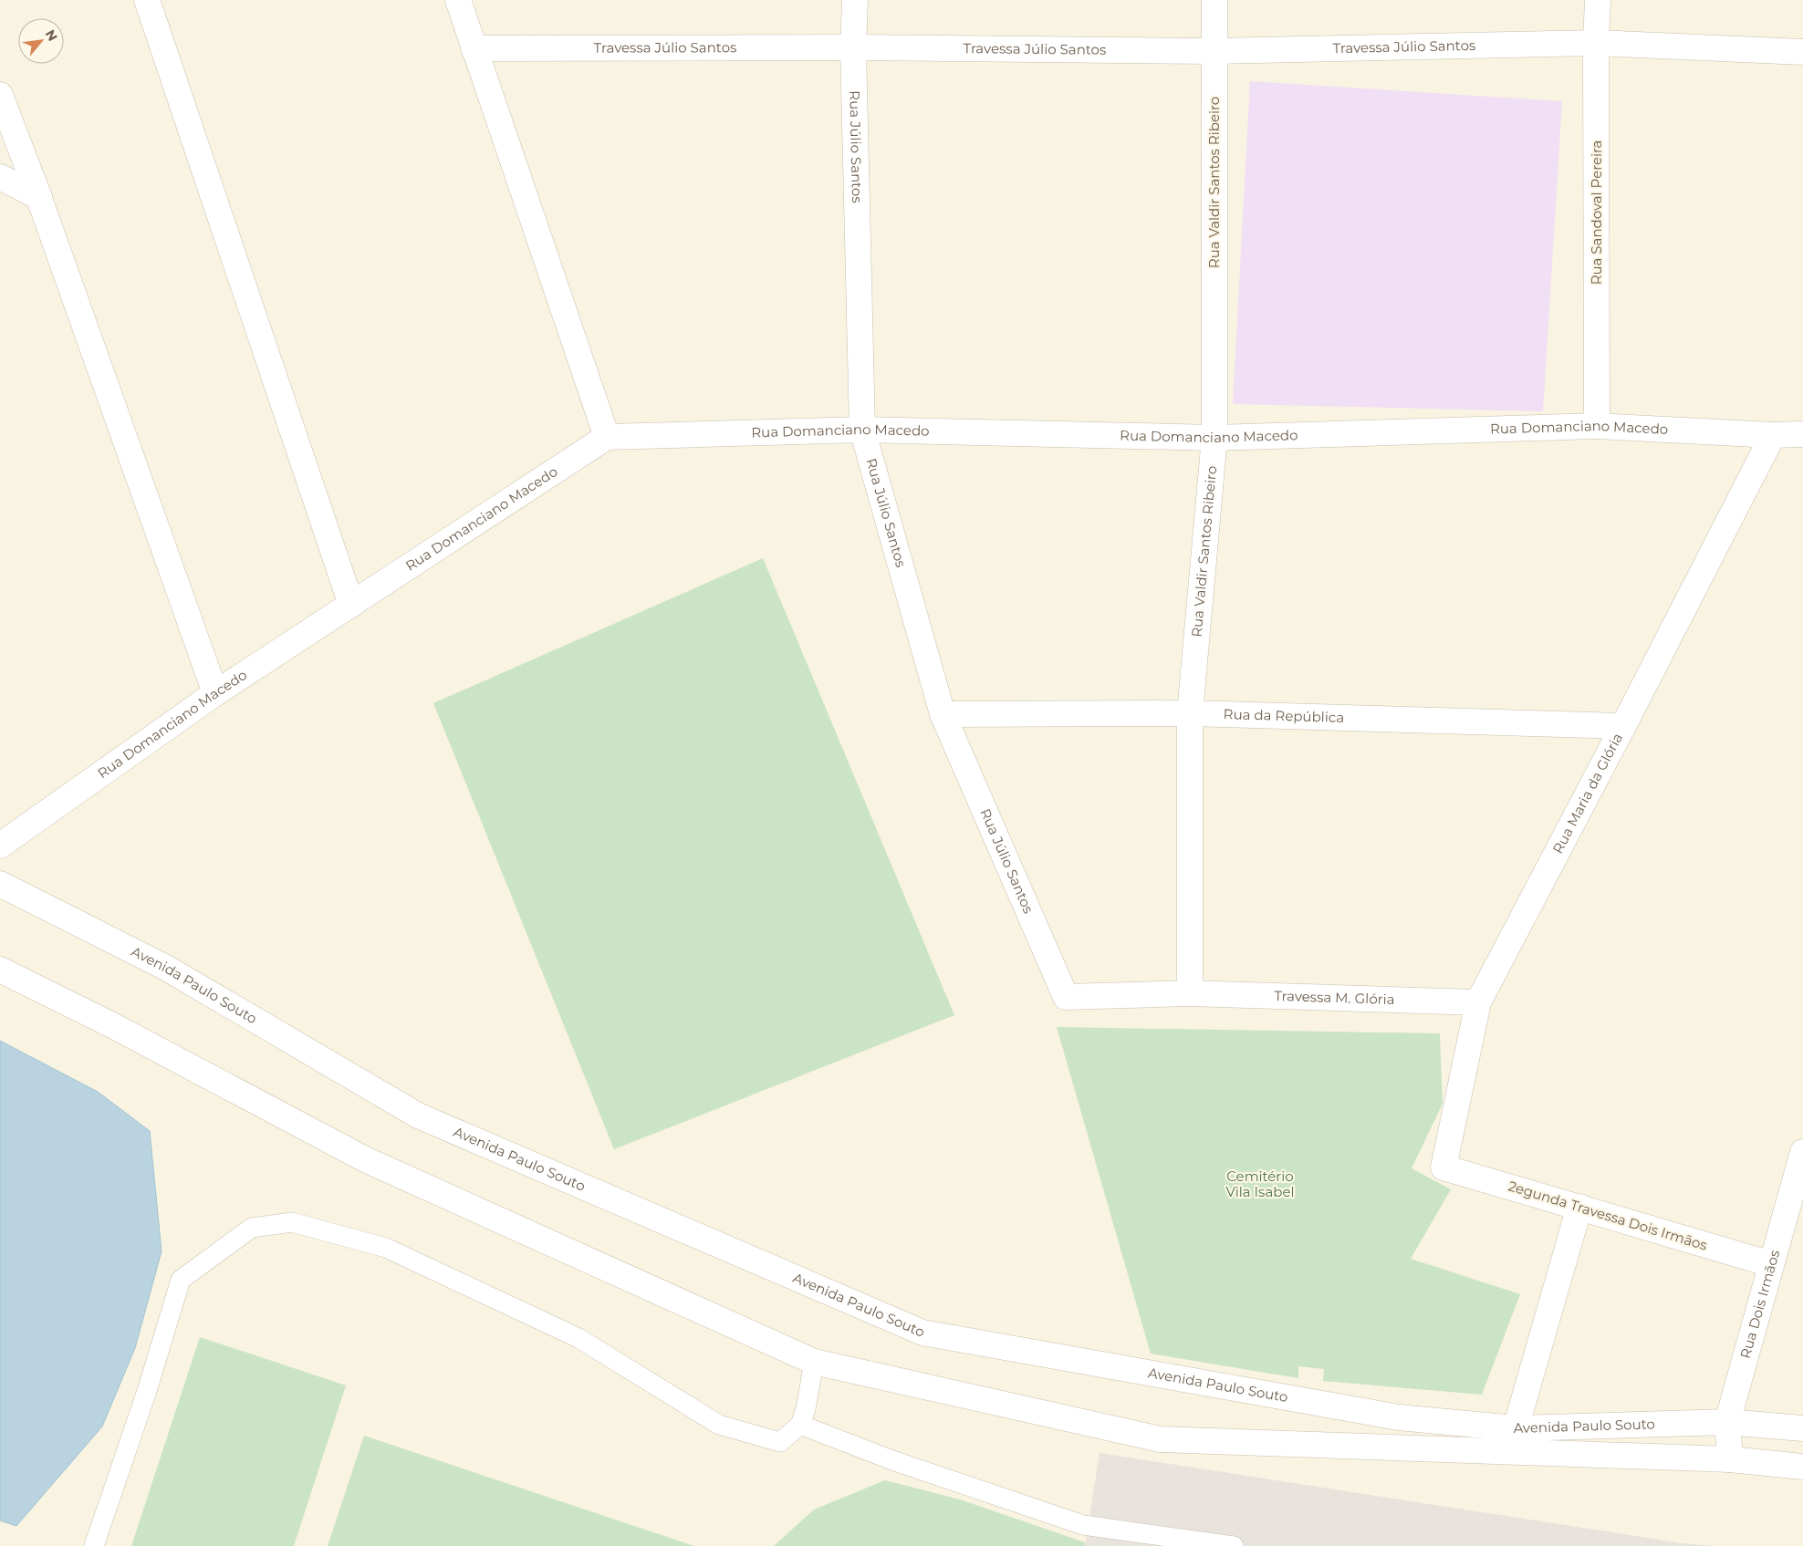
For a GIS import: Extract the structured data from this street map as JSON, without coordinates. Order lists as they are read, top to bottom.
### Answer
{
  "streets": {
    "street": [
      "Travessa Júlio Santos",
      "Rua Júlio Santos",
      "Rua Valdir Santos Ribeiro",
      "Rua Sandoval Pereira",
      "Rua Domanciano Macedo",
      "Rua da República",
      "Rua Maria da Glória",
      "Avenida Paulo Souto",
      "Travessa M. Glória",
      "2egunda Travessa Dois Irmãos",
      "Rua Dois Irmãos"
    ]
  },
  "crossings": [
    ["Travessa Júlio Santos", "Rua Júlio Santos"],
    ["Travessa Júlio Santos", "Rua Valdir Santos Ribeiro"],
    ["Travessa Júlio Santos", "Rua Sandoval Pereira"],
    ["Rua Júlio Santos", "Rua Domanciano Macedo"],
    ["Rua Júlio Santos", "Rua da República"],
    ["Rua Júlio Santos", "Travessa M. Glória"],
    ["Rua Valdir Santos Ribeiro", "Rua Domanciano Macedo"],
    ["Rua Valdir Santos Ribeiro", "Rua da República"],
    ["Rua Valdir Santos Ribeiro", "Travessa M. Glória"],
    ["Rua Sandoval Pereira", "Rua Domanciano Macedo"],
    ["Rua Domanciano Macedo", "Rua Maria da Glória"],
    ["Rua da República", "Rua Maria da Glória"],
    ["Rua Maria da Glória", "Travessa M. Glória"],
    ["Rua Maria da Glória", "2egunda Travessa Dois Irmãos"],
    ["Avenida Paulo Souto", "Rua Dois Irmãos"],
    ["2egunda Travessa Dois Irmãos", "Rua Dois Irmãos"]
  ],
  "parks": ["Cemitério Vila Isabel"],
  "north": "top right"
}
